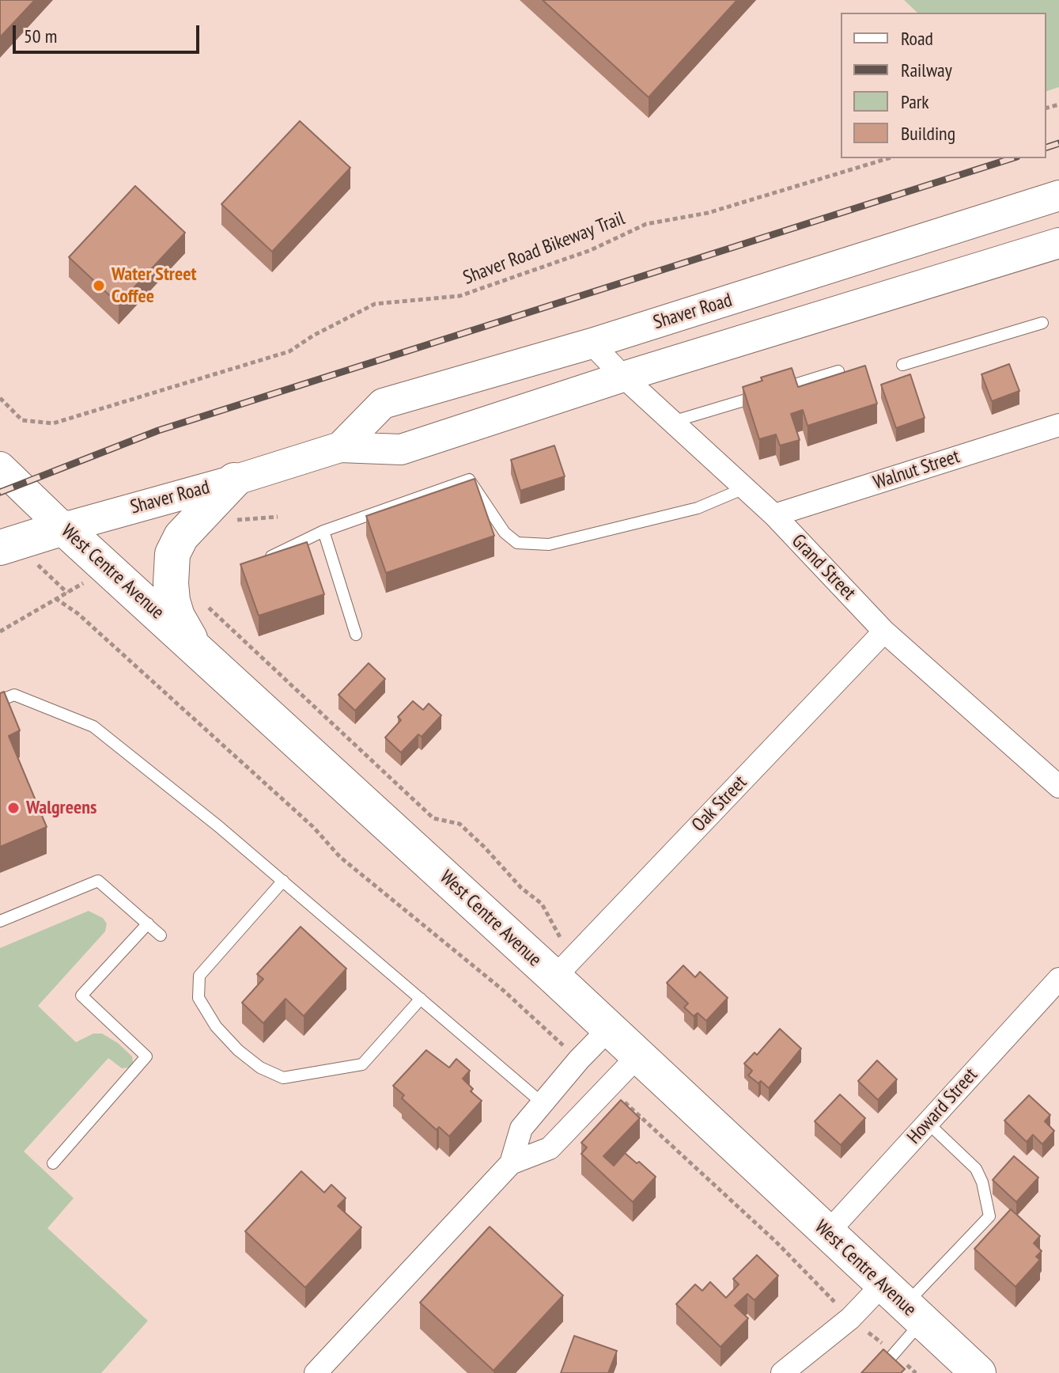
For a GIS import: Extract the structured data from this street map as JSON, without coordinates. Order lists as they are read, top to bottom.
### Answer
{
  "streets": {
    "main road": ["Shaver Road", "West Centre Avenue"],
    "street": [
      "Walnut Street",
      "Grand Street",
      "Oak Street",
      "Howard Street"
    ],
    "path": ["Shaver Road Bikeway Trail"]
  },
  "crossings": [
    ["Shaver Road", "Grand Street"],
    ["Shaver Road", "West Centre Avenue"],
    ["Walnut Street", "Grand Street"],
    ["Grand Street", "Oak Street"],
    ["West Centre Avenue", "Oak Street"],
    ["West Centre Avenue", "Howard Street"]
  ],
  "places": ["Water Street Coffee", "Walgreens"],
  "legend": [
    "Road",
    "Railway",
    "Park",
    "Building"
  ],
  "scale_bar": "50 m"
}
